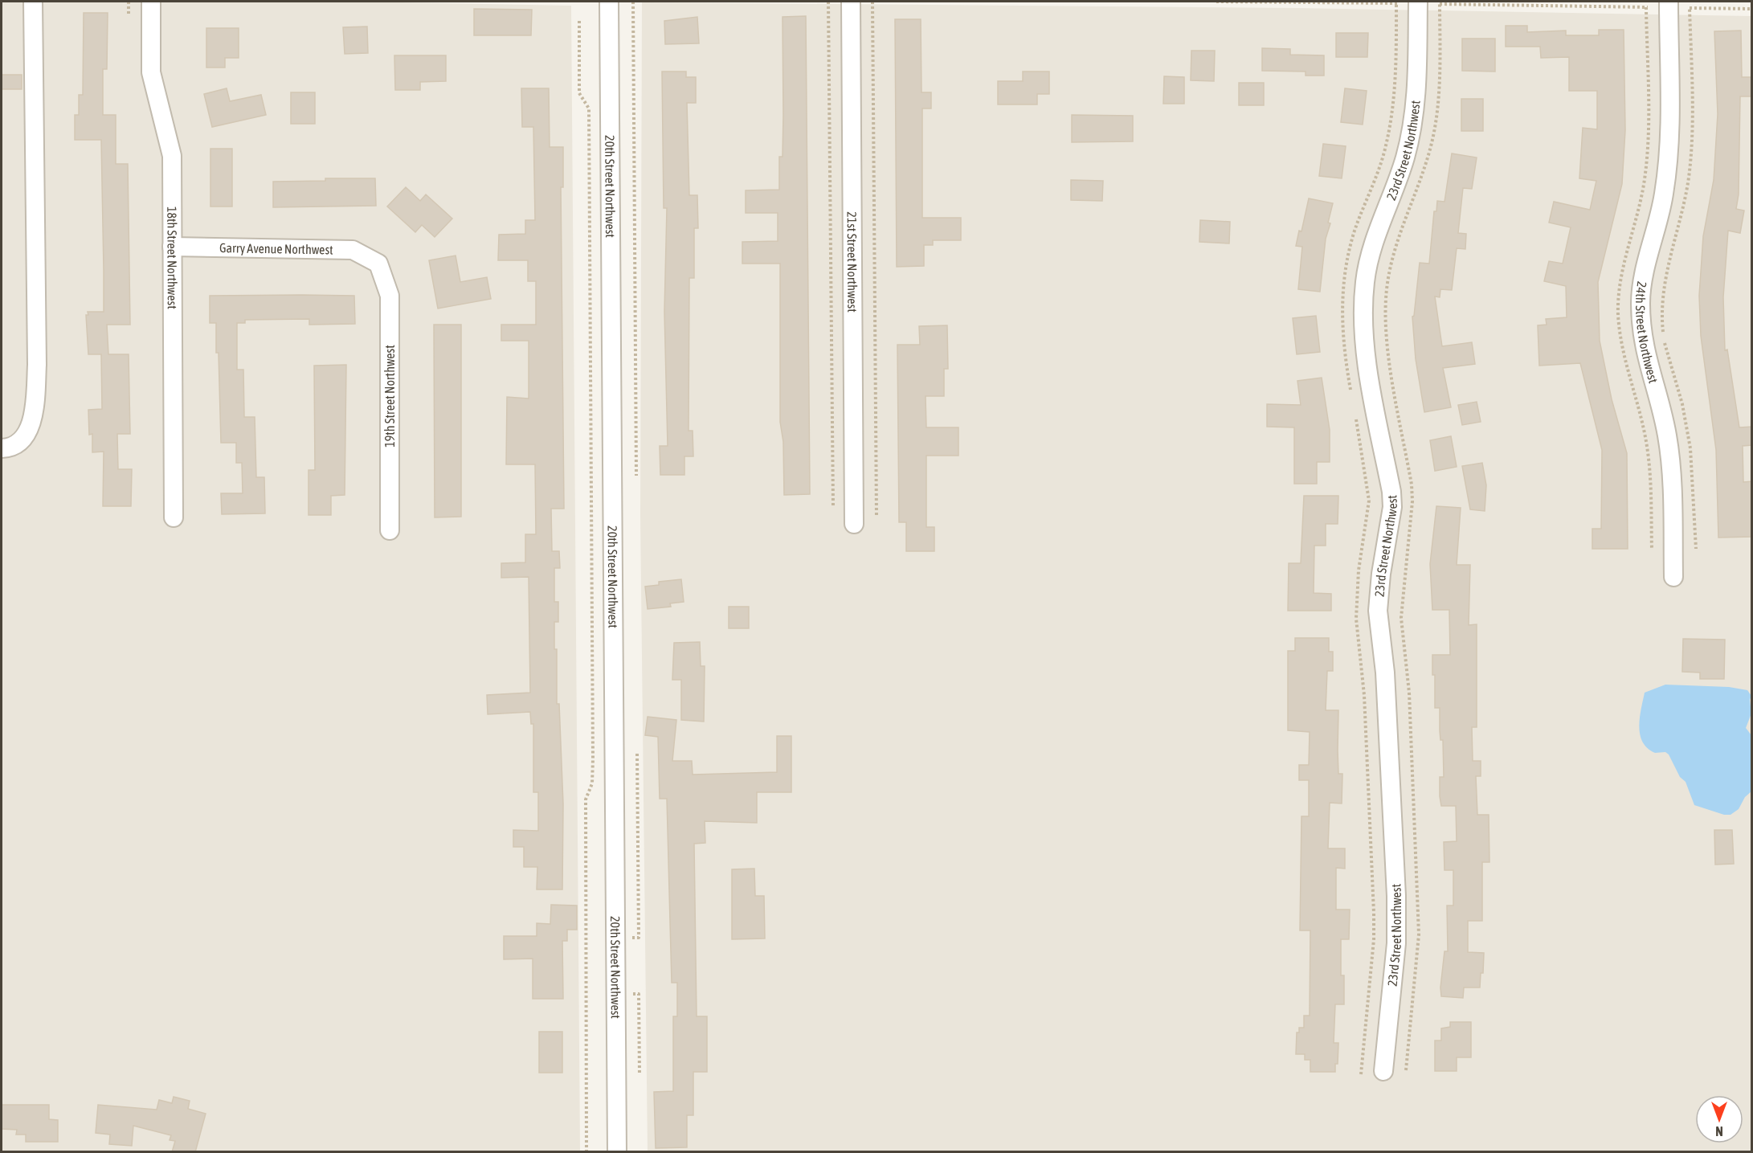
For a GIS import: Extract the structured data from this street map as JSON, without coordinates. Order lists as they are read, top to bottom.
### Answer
{
  "streets": {
    "street": [
      "23rd Street Northwest",
      "20th Street Northwest",
      "Garry Avenue Northwest",
      "18th Street Northwest",
      "21st Street Northwest",
      "24th Street Northwest",
      "19th Street Northwest"
    ]
  },
  "crossings": [
    ["Garry Avenue Northwest", "18th Street Northwest"],
    ["Garry Avenue Northwest", "19th Street Northwest"]
  ],
  "north": "bottom"
}
